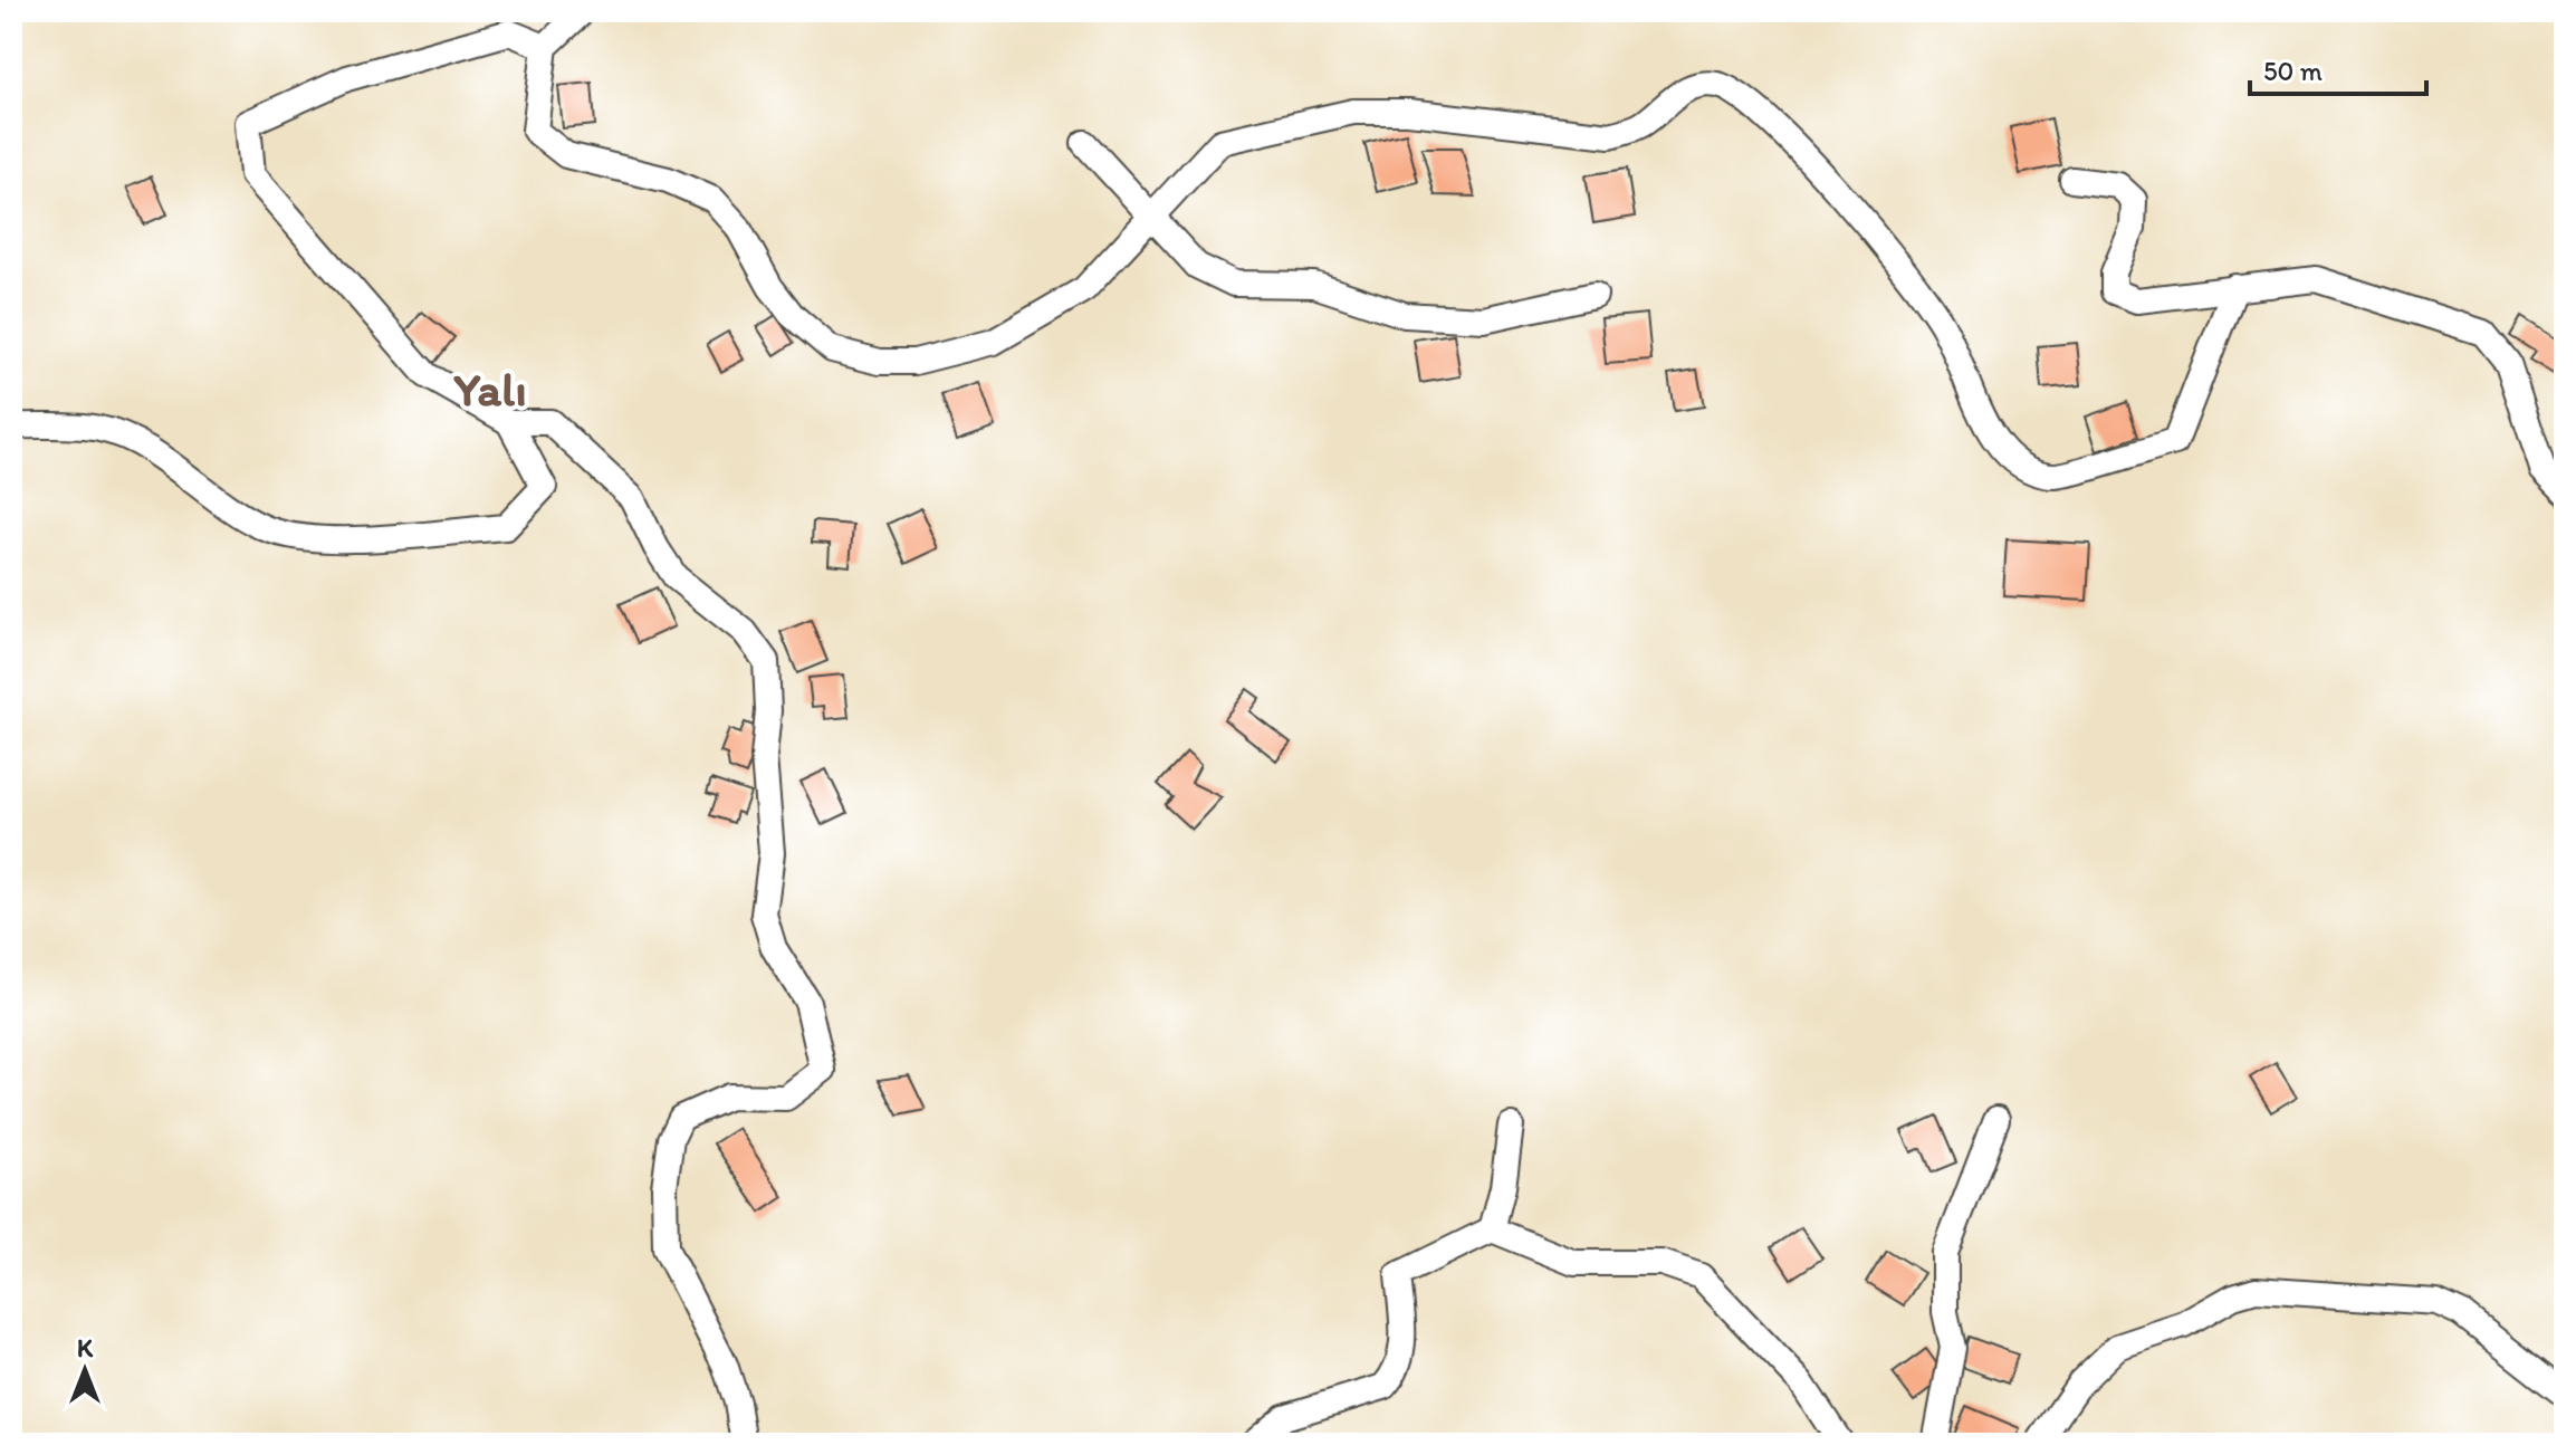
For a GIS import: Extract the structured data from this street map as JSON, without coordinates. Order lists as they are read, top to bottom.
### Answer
{
  "districts": ["Yalı"],
  "scale_bar": "50 m",
  "north": "top"
}
